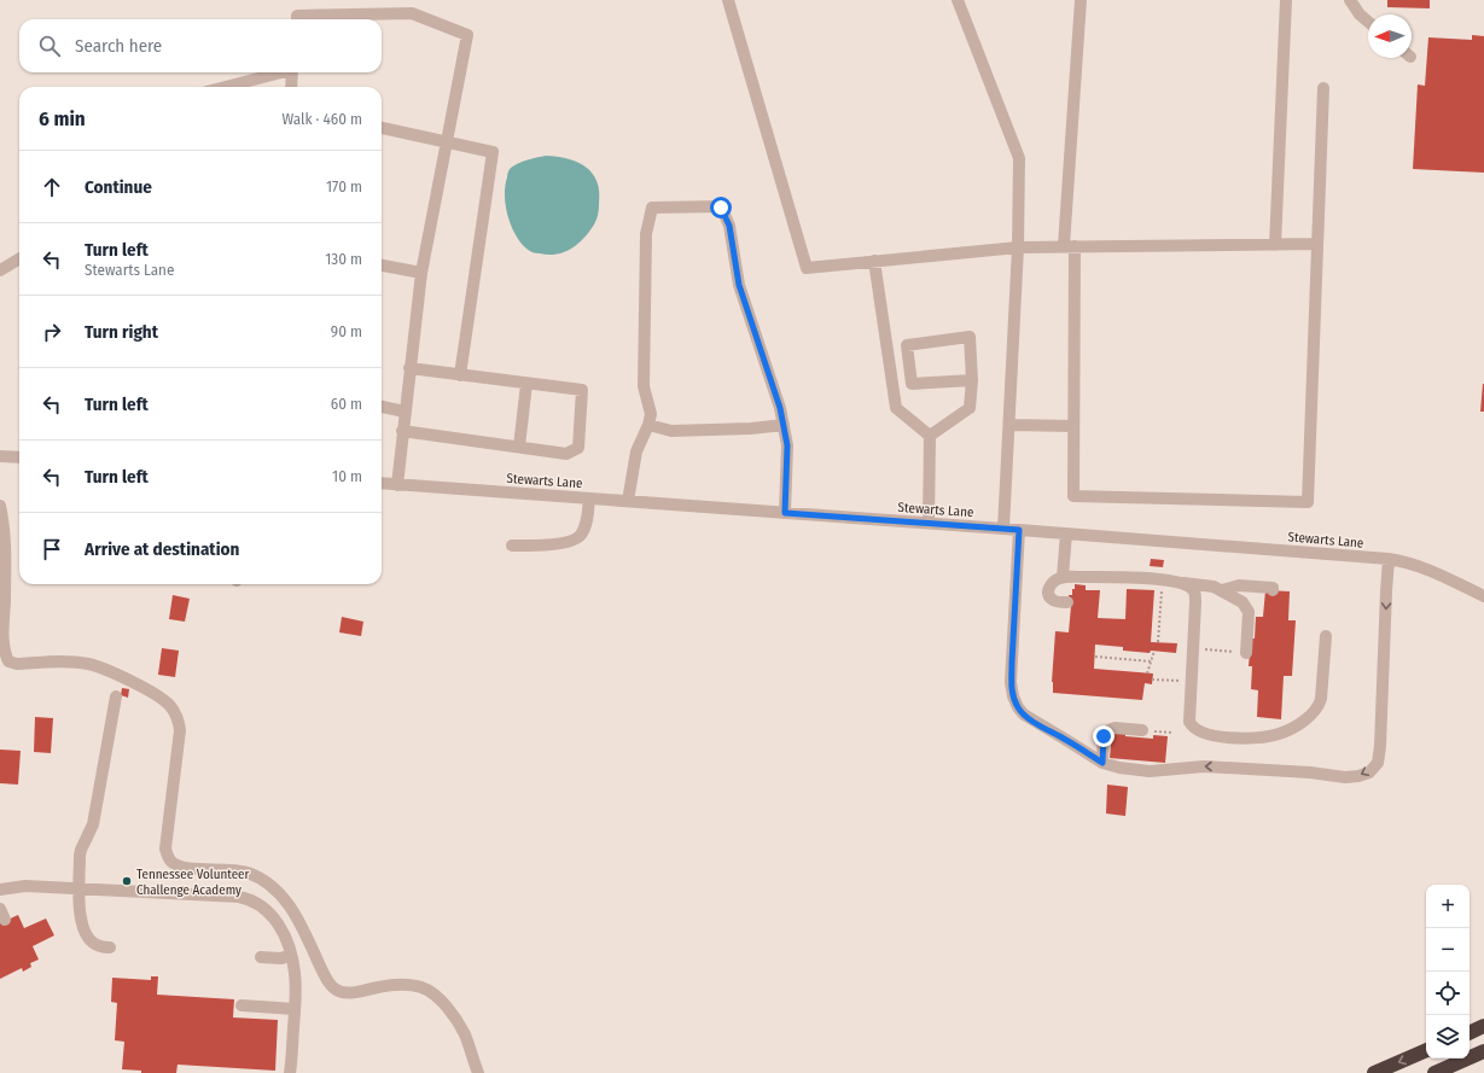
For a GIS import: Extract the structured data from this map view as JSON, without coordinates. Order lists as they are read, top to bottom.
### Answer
{
  "streets": {
    "street": ["Stewarts Lane"]
  },
  "places": ["Tennessee Volunteer Challenge Academy"],
  "north": "left",
  "page": {
    "search": "Search here",
    "heading": ["6 min", "Walk · 460 m"],
    "list": [
      ["Continue", "170 m"],
      ["Turn left", "Stewarts Lane", "130 m"],
      ["Turn right", "90 m"],
      ["Turn left", "60 m"],
      ["Turn left", "10 m"],
      "Arrive at destination"
    ],
    "map_buttons": ["+", "−"]
  }
}
